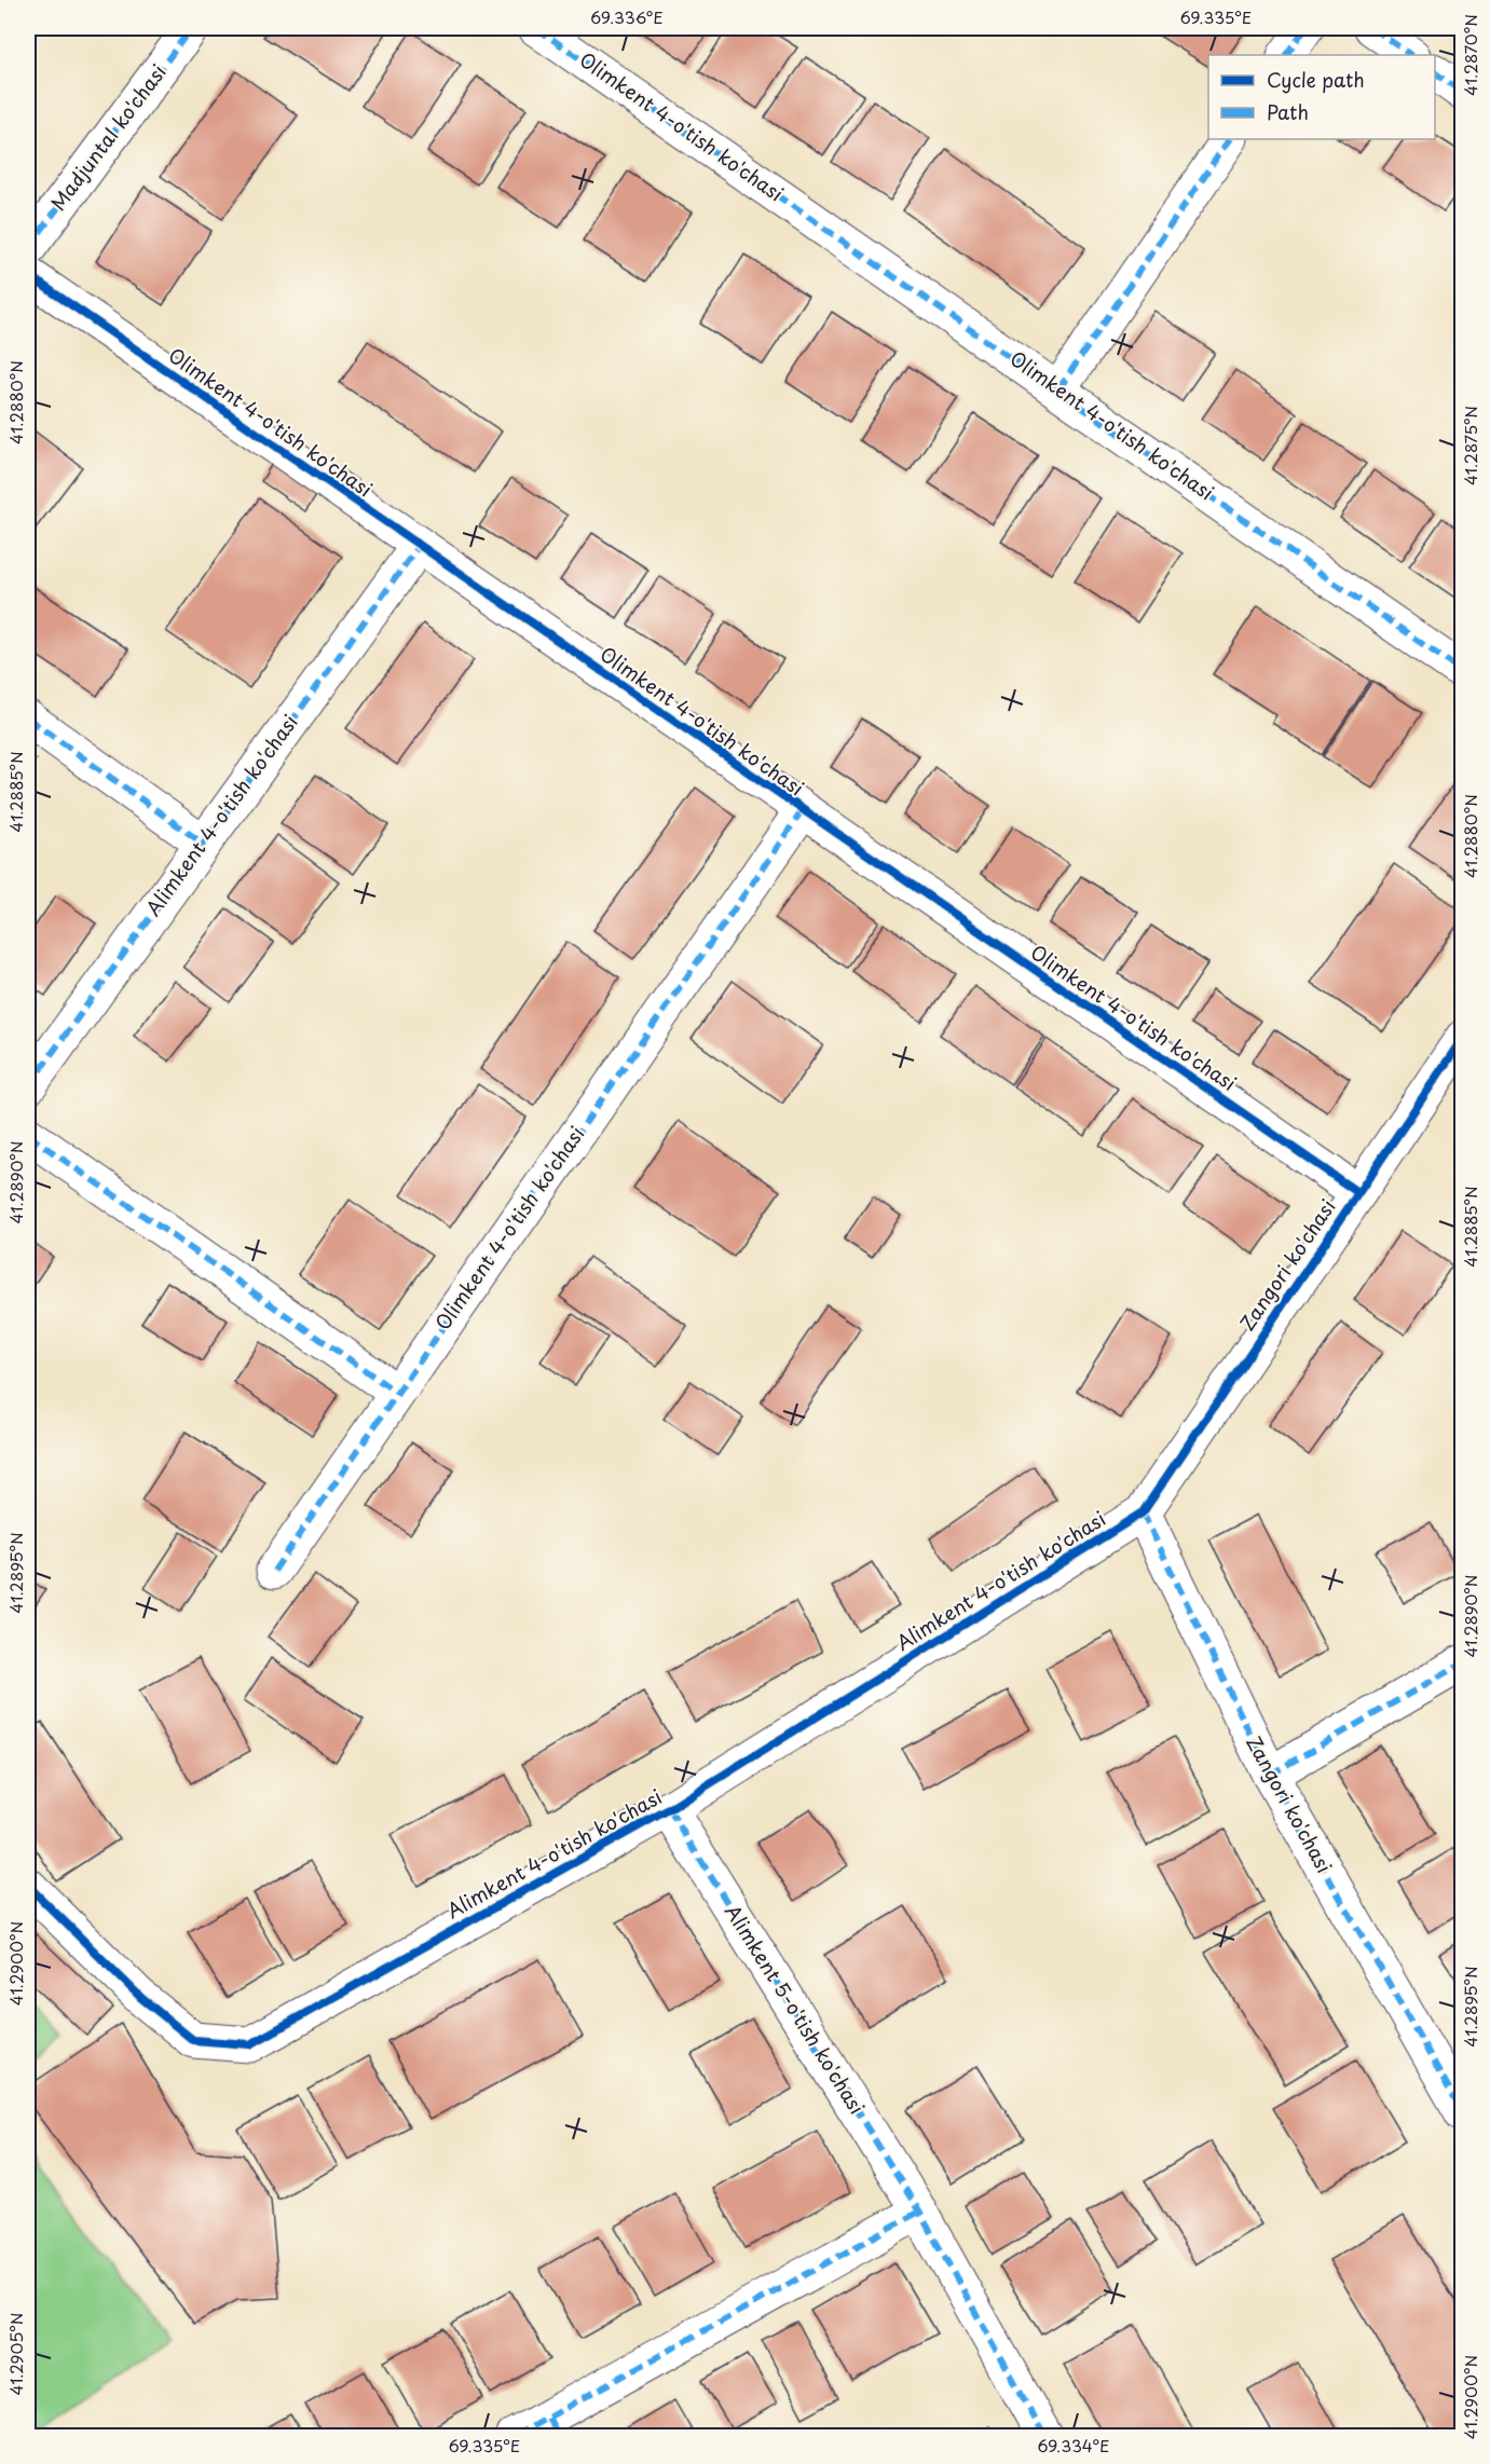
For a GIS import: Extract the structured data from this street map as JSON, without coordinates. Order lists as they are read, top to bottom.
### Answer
{
  "streets": {
    "street": [
      "Olimkent 4-o'tish ko'chasi",
      "Madjuntal ko'chasi",
      "Alimkent 4-o'tish ko'chasi",
      "Zangori ko'chasi",
      "Alimkent 5-o'tish ko'chasi"
    ]
  },
  "crossings": [
    ["Olimkent 4-o'tish ko'chasi", "Alimkent 4-o'tish ko'chasi"],
    ["Olimkent 4-o'tish ko'chasi", "Zangori ko'chasi"],
    ["Alimkent 4-o'tish ko'chasi", "Zangori ko'chasi"],
    ["Alimkent 4-o'tish ko'chasi", "Alimkent 5-o'tish ko'chasi"]
  ],
  "legend": ["Cycle path", "Path"],
  "coordinates": [
    "69.336°E",
    "69.335°E",
    "41.2870°N",
    "41.2880°N",
    "41.2875°N",
    "41.2885°N",
    "41.2890°N",
    "41.2895°N",
    "41.2900°N",
    "41.2905°N",
    "69.334°E"
  ]
}
